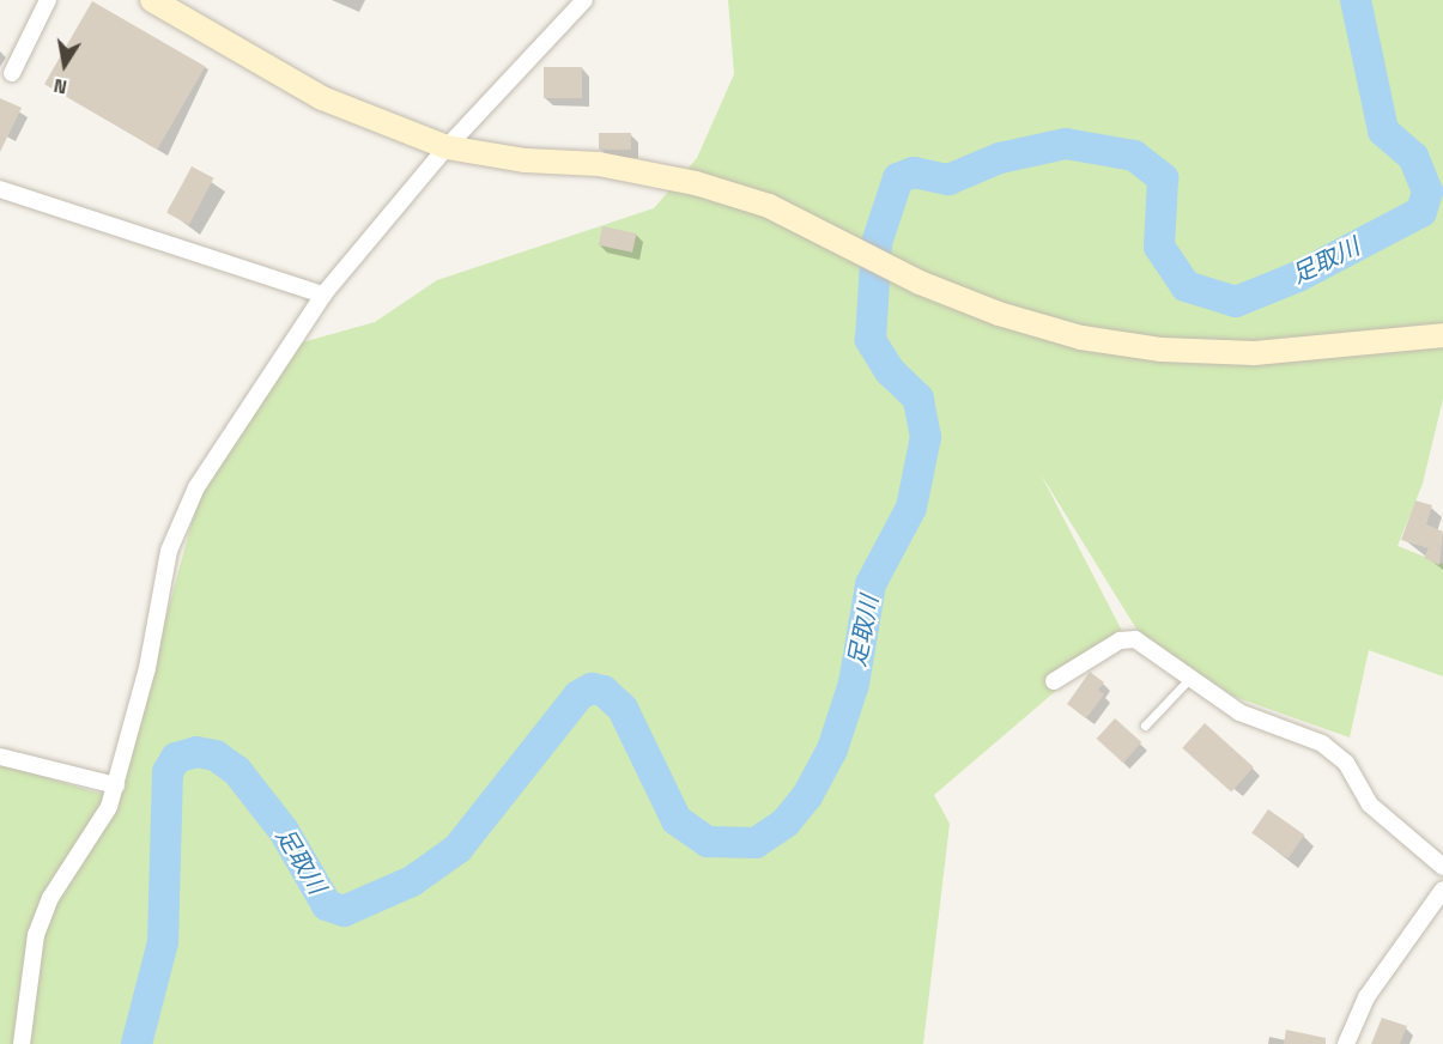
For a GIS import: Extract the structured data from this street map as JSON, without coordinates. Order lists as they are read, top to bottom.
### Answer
{
  "water": ["足取川"],
  "north": "bottom"
}
